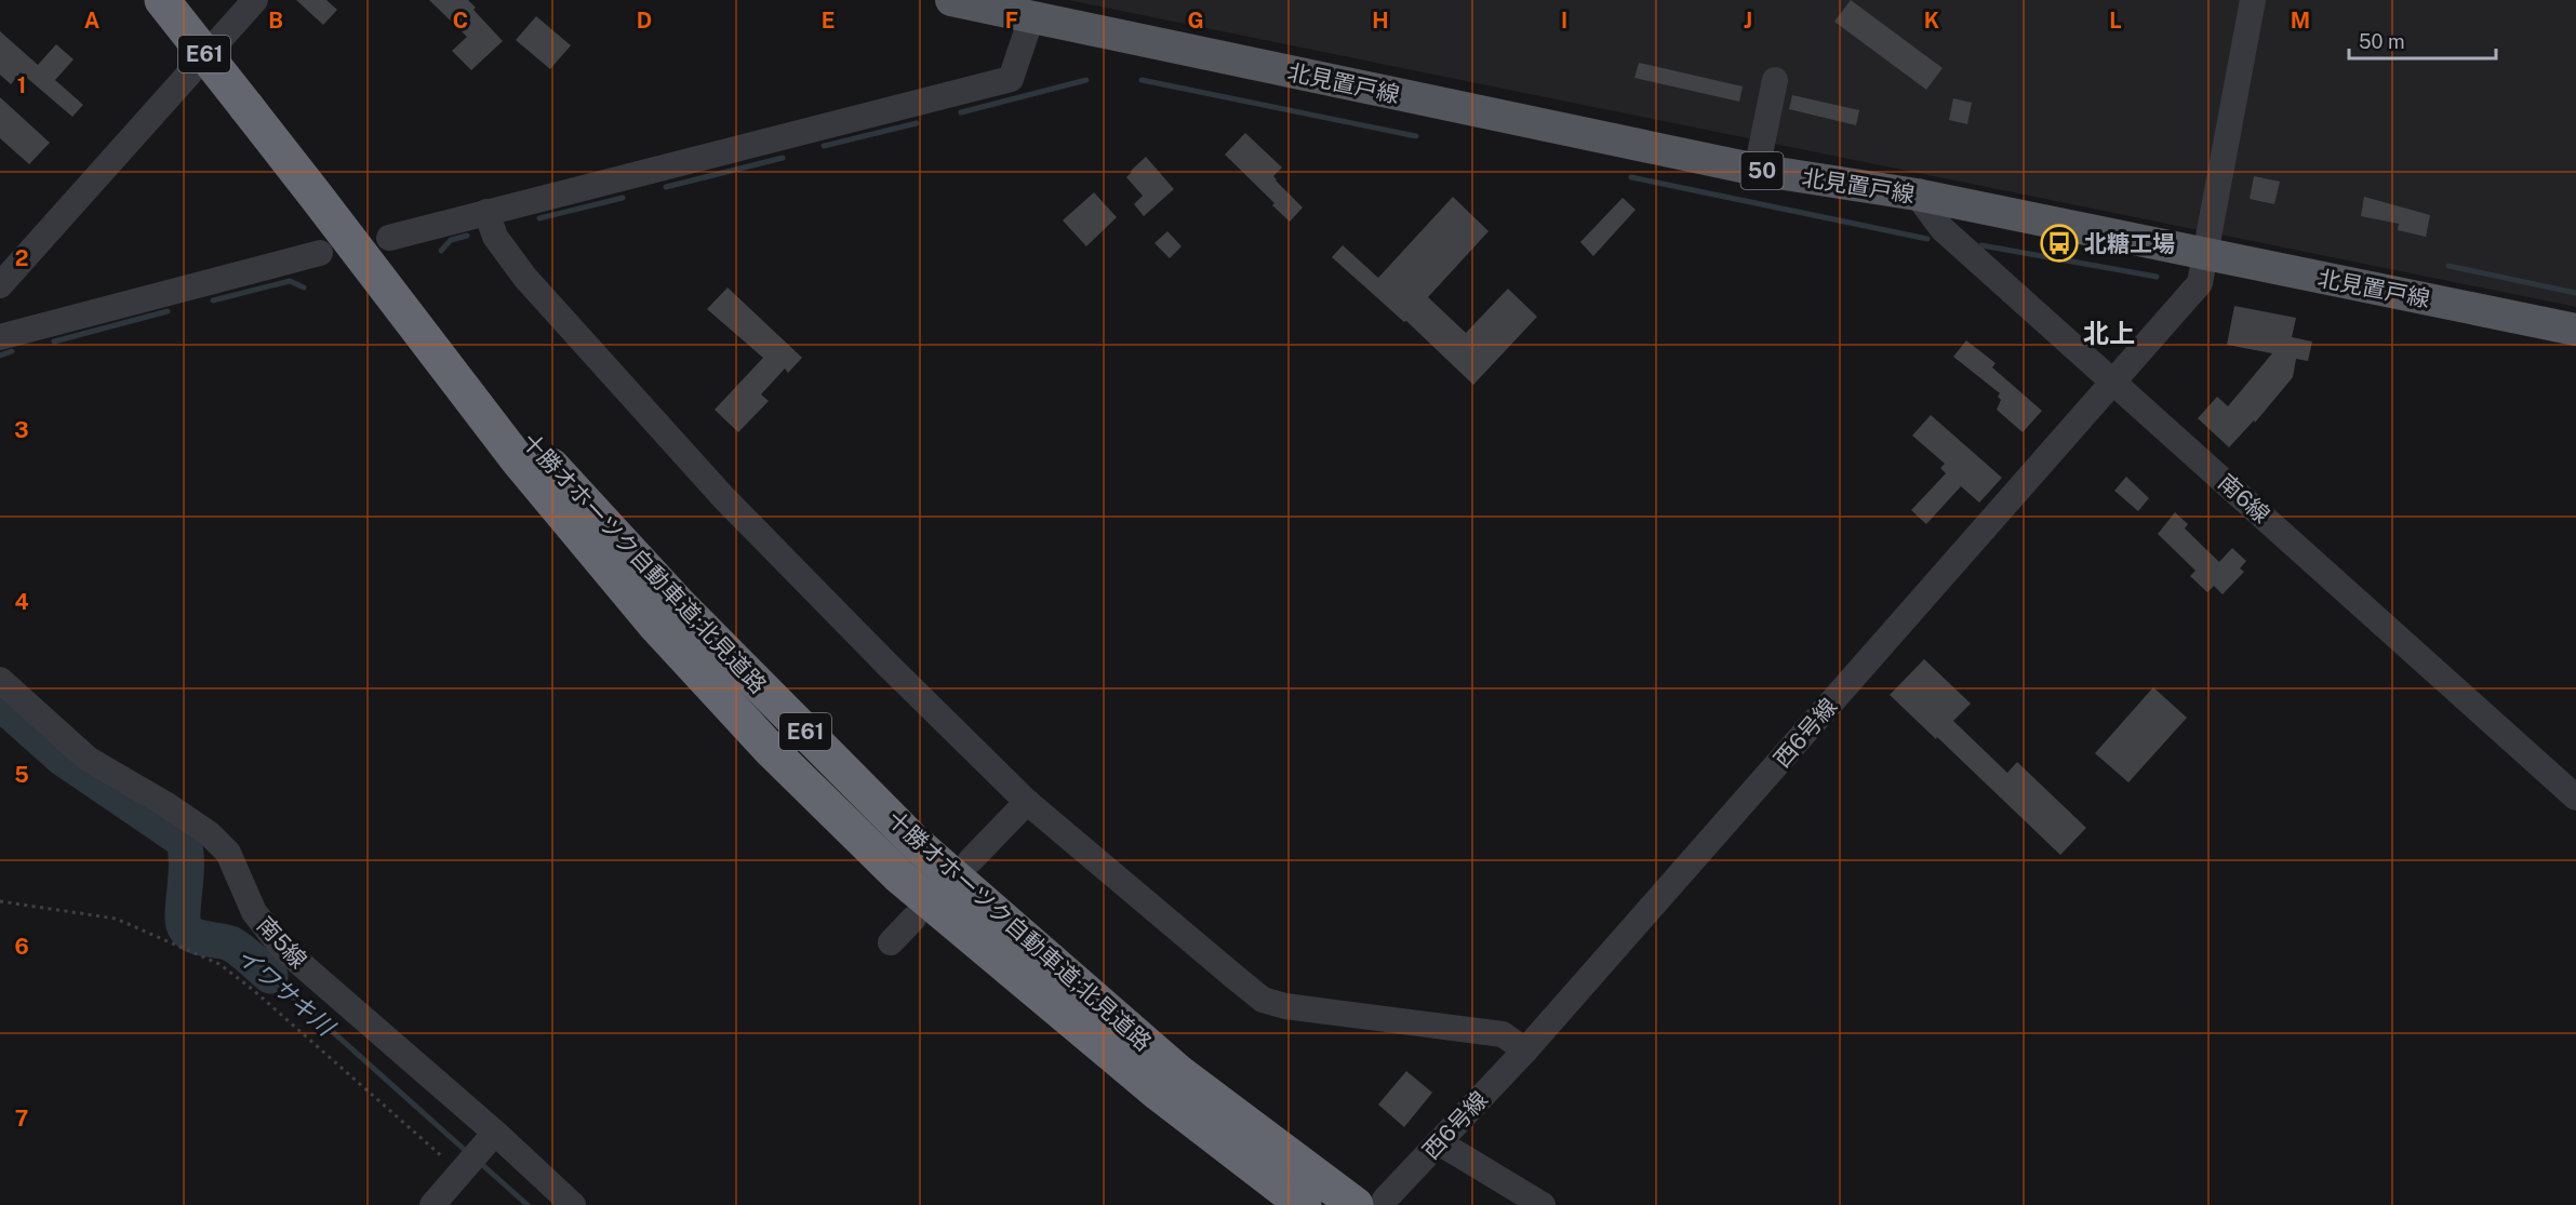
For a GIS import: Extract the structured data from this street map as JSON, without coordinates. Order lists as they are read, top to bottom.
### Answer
{
  "streets": {
    "highway": ["E61", "十勝オホーツク自動車道;北見道路"],
    "main road": ["北見置戸線", "50"],
    "street": ["南6線", "西6号線", "南5線"]
  },
  "crossings": [
    ["北見置戸線", "南6線"],
    ["北見置戸線", "西6号線"],
    ["南6線", "西6号線"],
    ["十勝オホーツク自動車道;北見道路", "西6号線"]
  ],
  "districts": ["北上"],
  "water": ["イワサキ川"],
  "places": {
    "bus stop": ["北糖工場"]
  },
  "scale_bar": "50 m",
  "grid": {
    "columns": [
      "A",
      "B",
      "C",
      "D",
      "E",
      "F",
      "G",
      "H",
      "I",
      "J",
      "K",
      "L",
      "M"
    ],
    "rows": [
      "1",
      "2",
      "3",
      "4",
      "5",
      "6",
      "7"
    ]
  }
}
